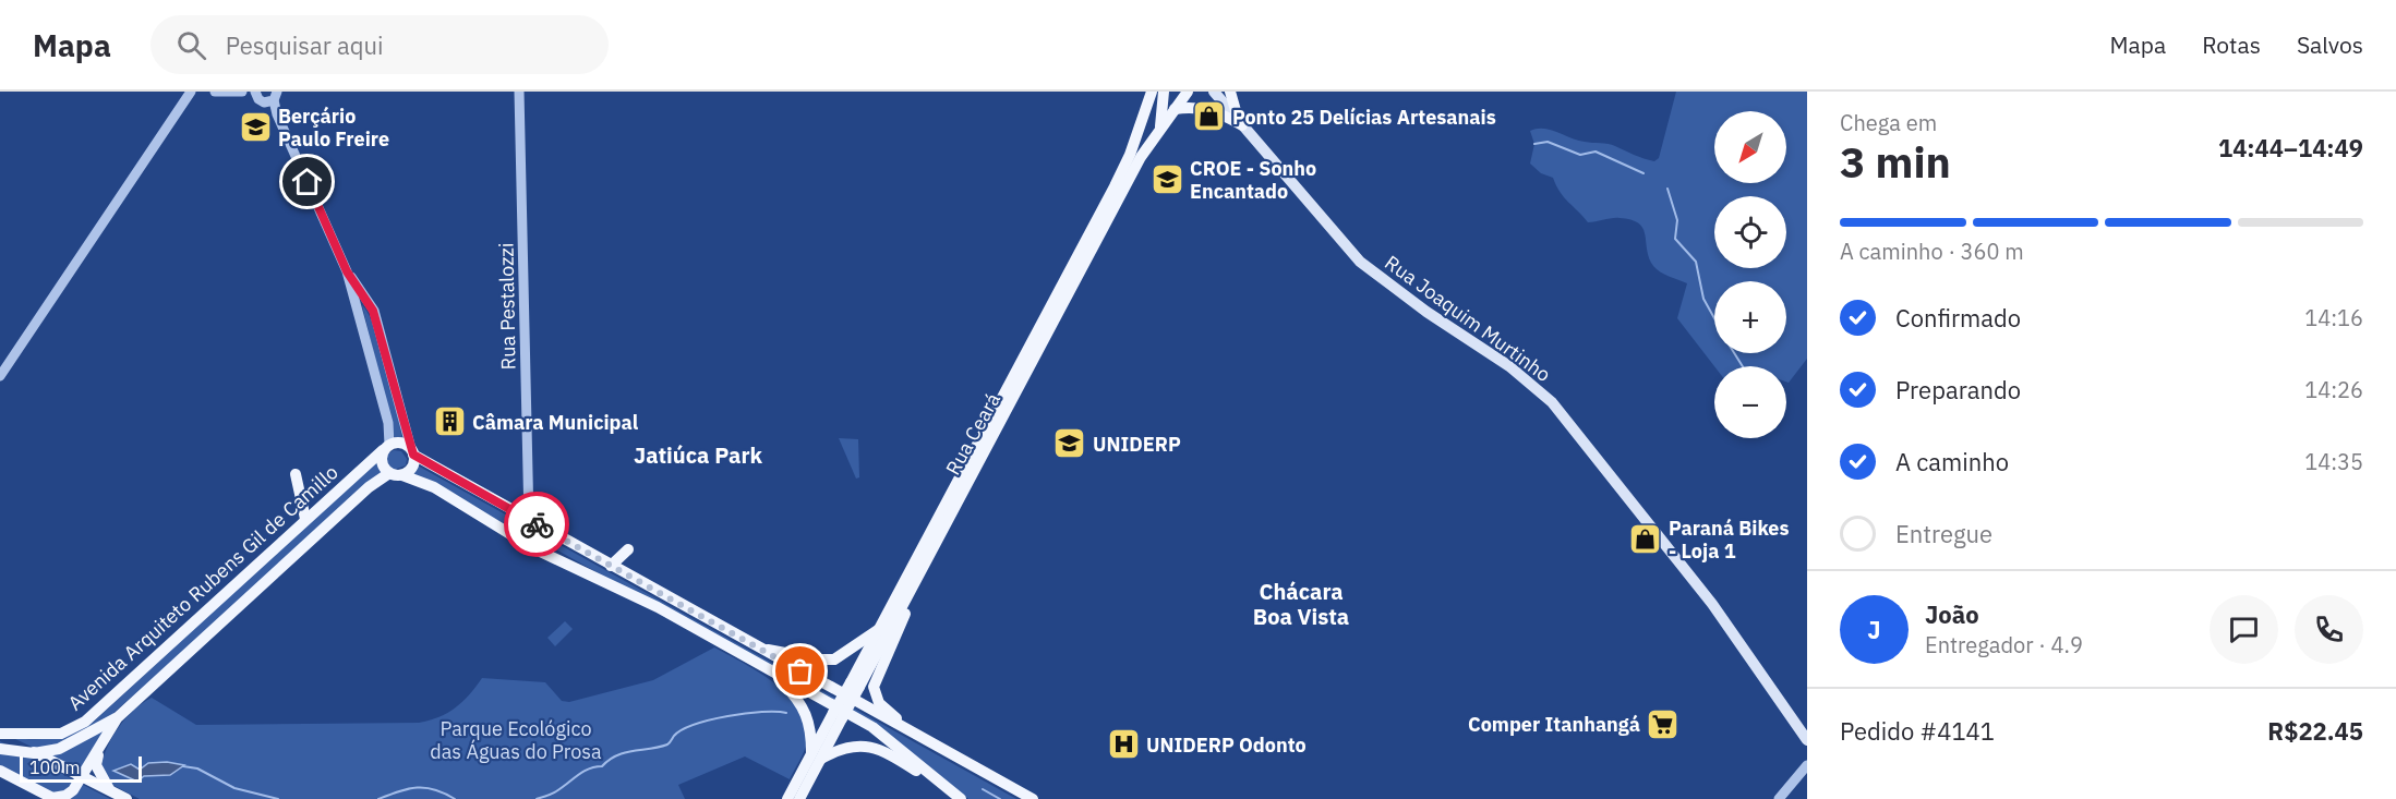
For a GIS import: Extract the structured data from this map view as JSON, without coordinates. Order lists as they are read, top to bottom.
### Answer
{
  "streets": {
    "main road": ["Rua Joaquim Murtinho", "Rua Ceará", "Avenida Arquiteto Rubens Gil de Camillo"],
    "street": ["Rua Pestalozzi"]
  },
  "districts": ["Jatiúca Park", "Chácara Boa Vista"],
  "parks": ["Parque Ecológico das Águas do Prosa"],
  "places": {
    "shop": ["Ponto 25 Delícias Artesanais", "Paraná Bikes - Loja 1"],
    "school or university": ["Berçário Paulo Freire", "CROE - Sonho Encantado", "UNIDERP"],
    "building": ["Câmara Municipal"],
    "supermarket": ["Comper Itanhangá"],
    "hospital": ["UNIDERP Odonto"]
  },
  "scale_bar": "100 m",
  "north": "bottom left",
  "page": {
    "header": "Mapa",
    "search": "Pesquisar aqui",
    "nav": ["Mapa", "Rotas", "Salvos"],
    "heading": ["3 min", "Chega em", "14:44–14:49"],
    "panel": [
      "João",
      "Entregador · 4.9",
      "Pedido #4141",
      "R$22.45"
    ],
    "map_buttons": ["+", "−"],
    "bar": "A caminho · 360 m",
    "list": [
      ["Confirmado", "14:16"],
      ["Preparando", "14:26"],
      ["A caminho", "14:35"],
      "Entregue"
    ],
    "round": "J",
    "scale": "100 m"
  }
}
